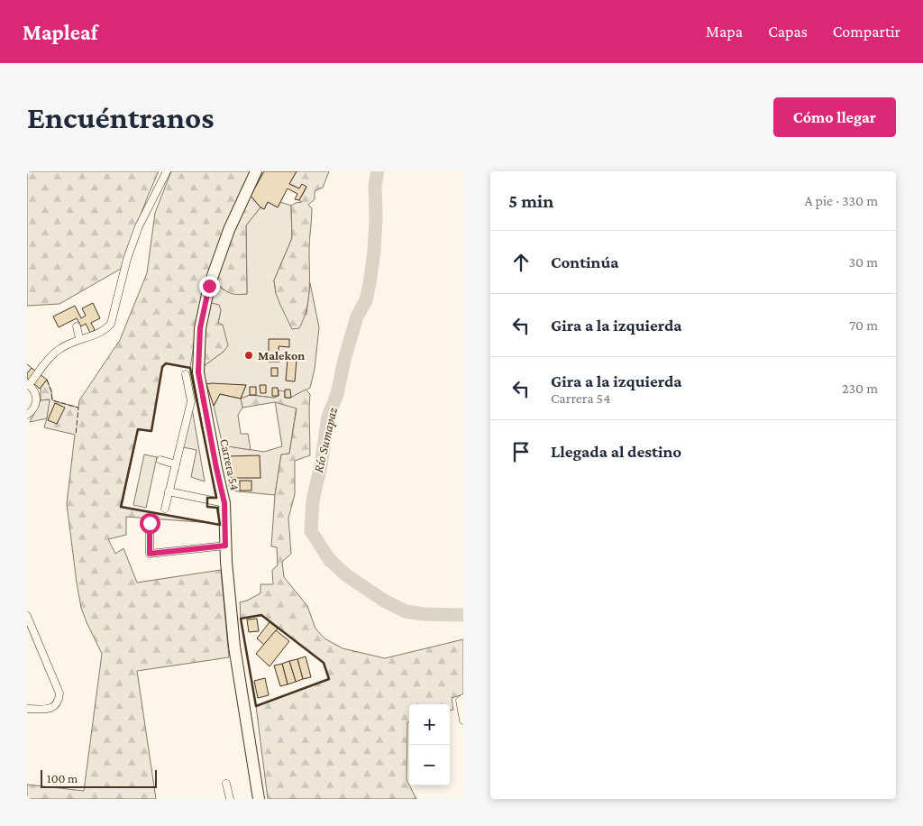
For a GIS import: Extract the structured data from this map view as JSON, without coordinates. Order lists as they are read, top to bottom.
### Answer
{
  "streets": {
    "main road": ["Carrera 54"]
  },
  "water": ["Río Sumapaz"],
  "places": ["Malekon"],
  "scale_bar": "100 m",
  "page": {
    "header": "Mapleaf",
    "nav": ["Mapa", "Capas", "Compartir"],
    "buttons": "Cómo llegar",
    "title": "Encuéntranos",
    "heading": ["5 min", "A pie · 330 m"],
    "list": [
      ["Continúa", "30 m"],
      ["Gira a la izquierda", "70 m"],
      ["Gira a la izquierda", "Carrera 54", "230 m"],
      "Llegada al destino"
    ],
    "map_buttons": ["+", "−"],
    "scale": "100 m"
  }
}
